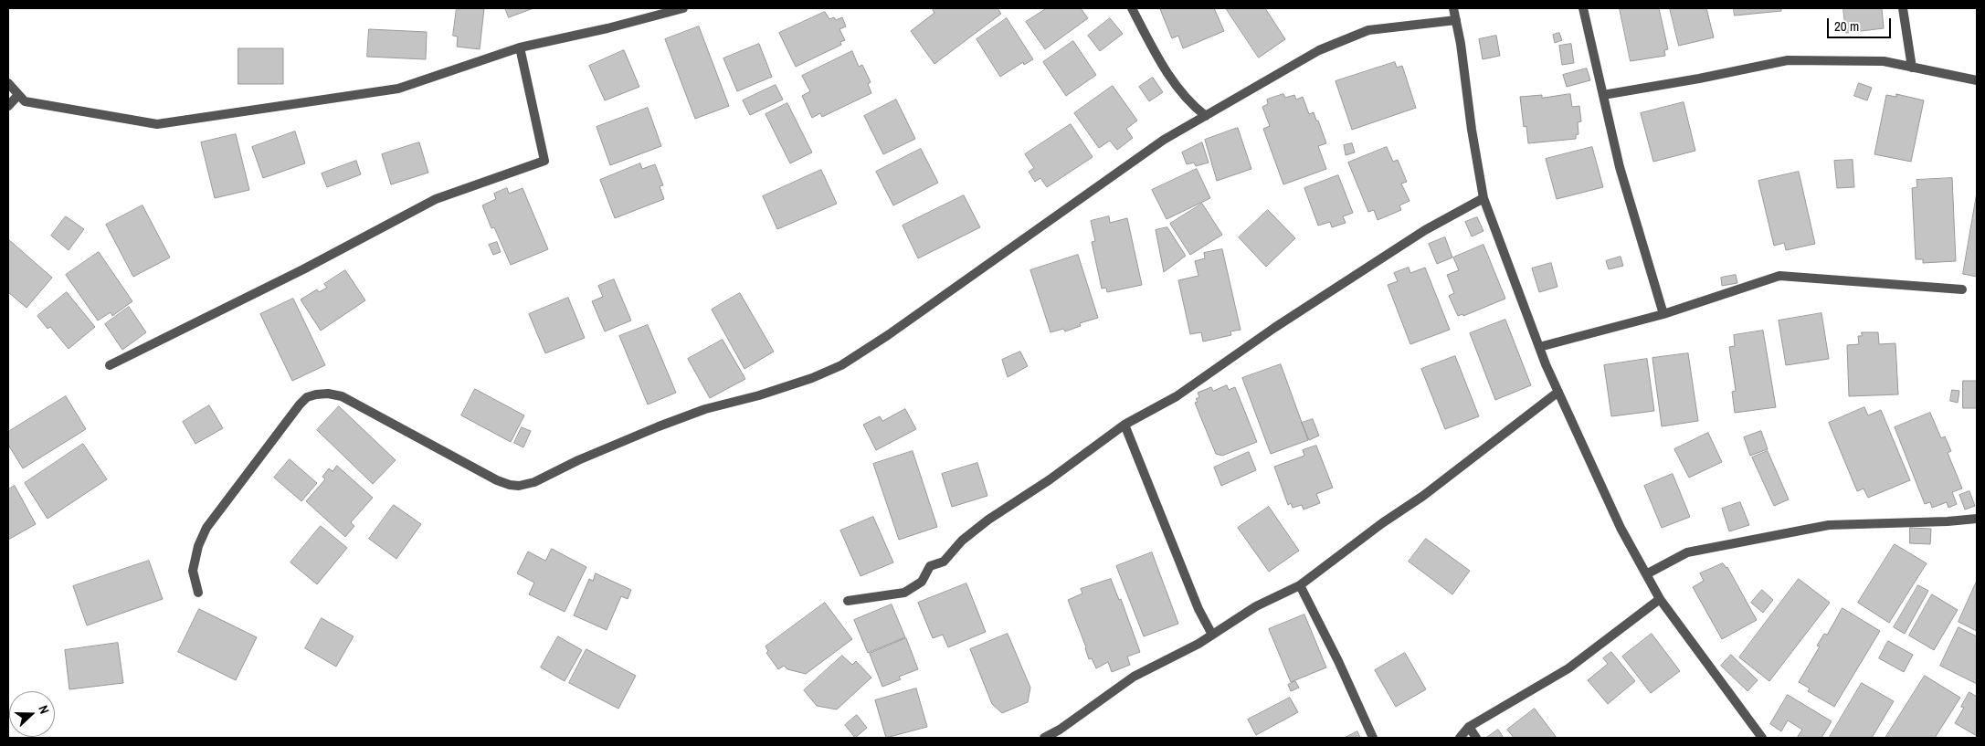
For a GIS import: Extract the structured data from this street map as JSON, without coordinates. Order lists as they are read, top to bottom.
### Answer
{
  "scale_bar": "20 m",
  "north": "right"
}
